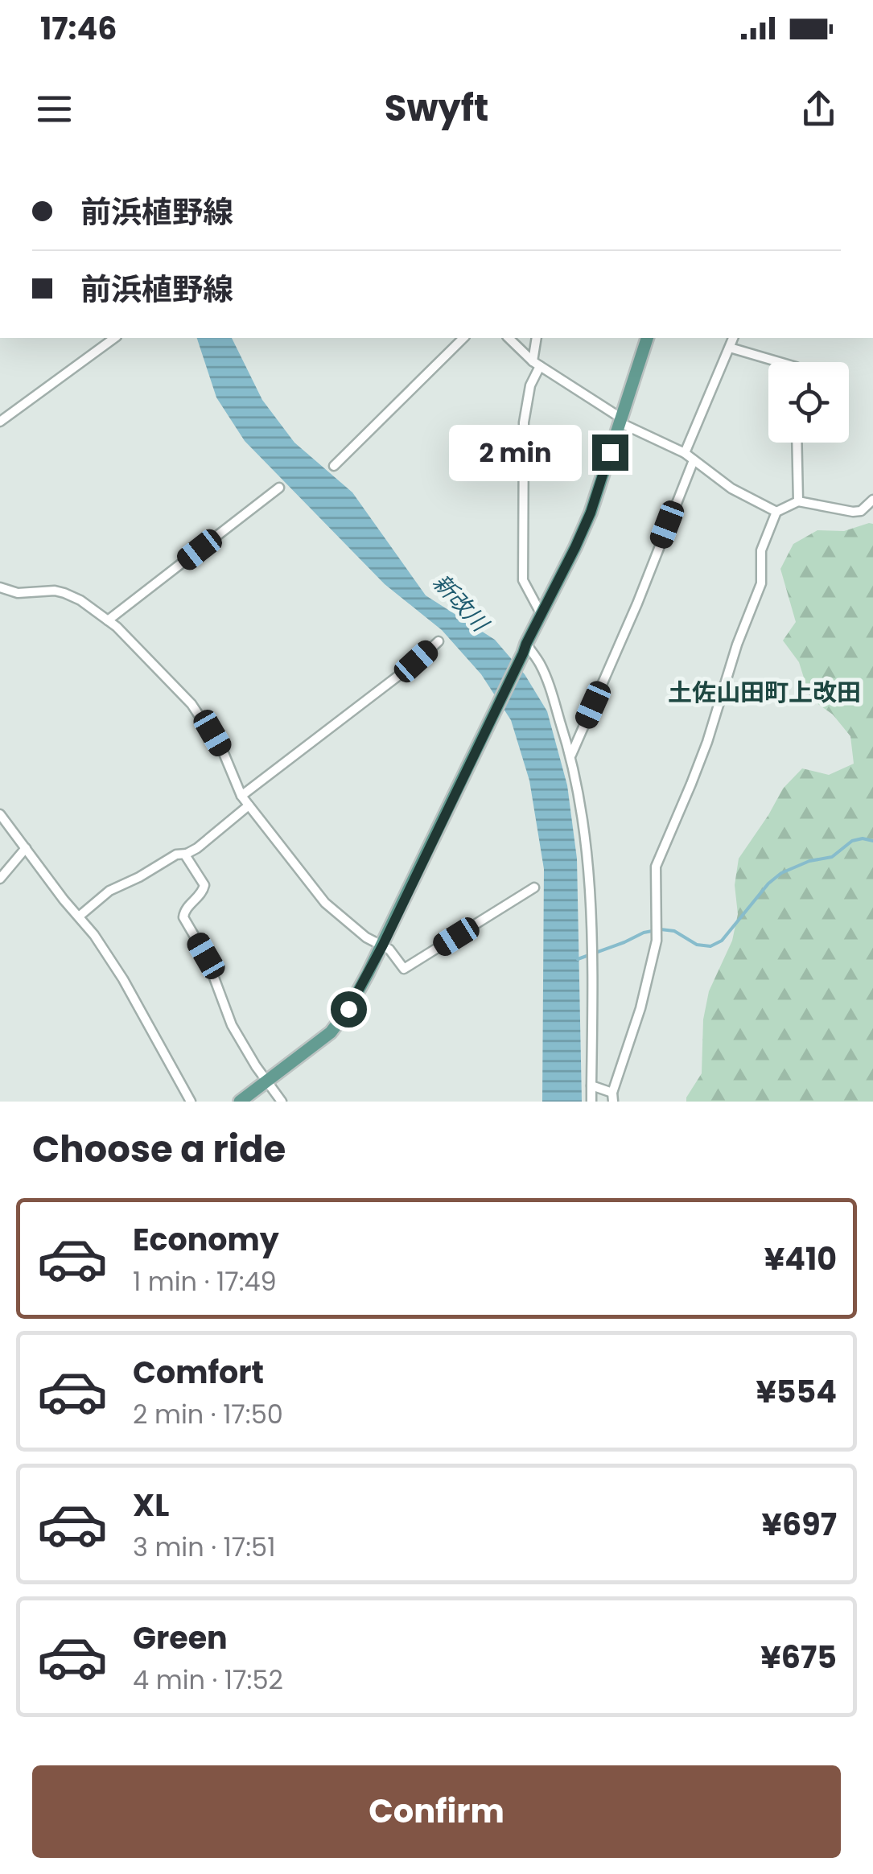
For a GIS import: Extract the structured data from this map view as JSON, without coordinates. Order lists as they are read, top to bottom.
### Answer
{
  "districts": ["土佐山田町上改田"],
  "water": ["新改川"],
  "page": {
    "status": "17:46",
    "header": "Swyft",
    "banner": ["前浜植野線", "前浜植野線"],
    "bubble": "2 min",
    "heading": "Choose a ride",
    "list": [
      {
        "name": "Economy",
        "note": "1 min · 17:49",
        "value": "¥410"
      },
      {
        "name": "Comfort",
        "note": "2 min · 17:50",
        "value": "¥554"
      },
      {
        "name": "XL",
        "note": "3 min · 17:51",
        "value": "¥697"
      },
      {
        "name": "Green",
        "note": "4 min · 17:52",
        "value": "¥675"
      }
    ],
    "buttons": "Confirm"
  }
}
